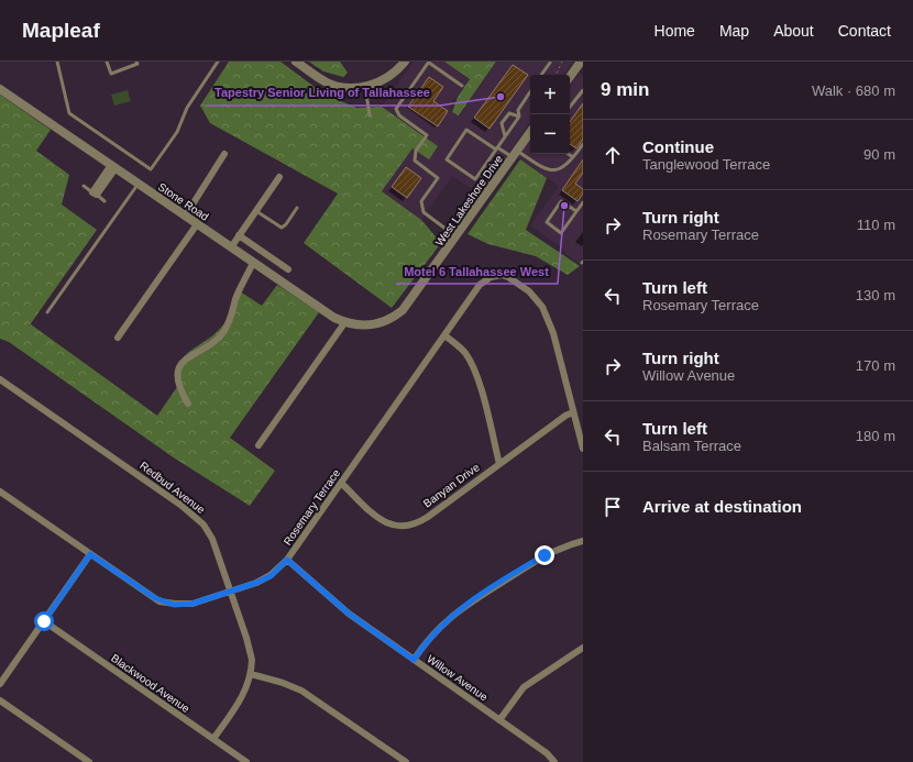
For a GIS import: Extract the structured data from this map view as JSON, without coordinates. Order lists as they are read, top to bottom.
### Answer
{
  "streets": {
    "street": [
      "West Lakeshore Drive",
      "Stone Road",
      "Banyan Drive",
      "Redbud Avenue",
      "Rosemary Terrace",
      "Willow Avenue",
      "Blackwood Avenue"
    ]
  },
  "crossings": [
    ["West Lakeshore Drive", "Stone Road"],
    ["Banyan Drive", "Rosemary Terrace"],
    ["Redbud Avenue", "Rosemary Terrace"],
    ["Redbud Avenue", "Blackwood Avenue"],
    ["Rosemary Terrace", "Willow Avenue"]
  ],
  "places": ["Tapestry Senior Living of Tallahassee", "Motel 6 Tallahassee West"],
  "page": {
    "header": "Mapleaf",
    "nav": [
      "Home",
      "Map",
      "About",
      "Contact"
    ],
    "heading": ["9 min", "Walk · 680 m"],
    "map_buttons": ["+", "−"],
    "list": [
      ["Continue", "Tanglewood Terrace", "90 m"],
      ["Turn right", "Rosemary Terrace", "110 m"],
      ["Turn left", "Rosemary Terrace", "130 m"],
      ["Turn right", "Willow Avenue", "170 m"],
      ["Turn left", "Balsam Terrace", "180 m"],
      "Arrive at destination"
    ]
  }
}
